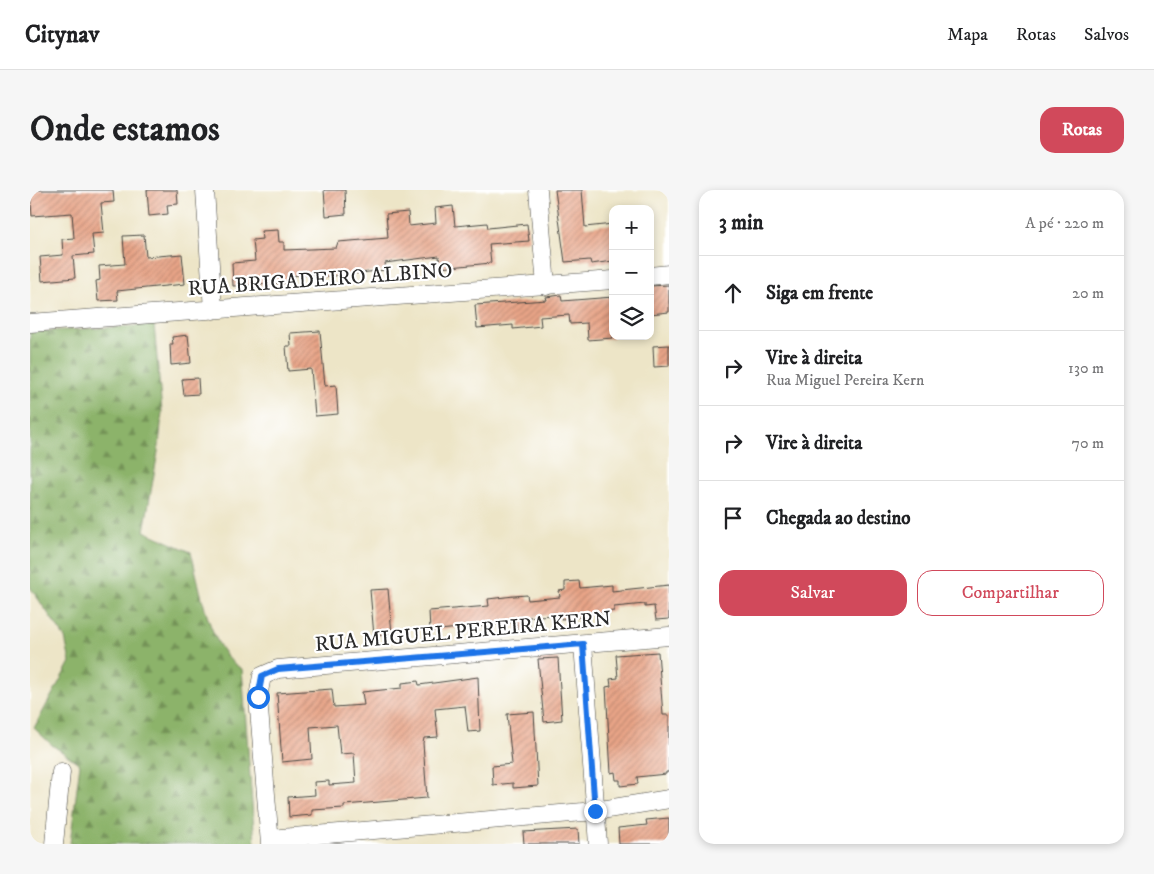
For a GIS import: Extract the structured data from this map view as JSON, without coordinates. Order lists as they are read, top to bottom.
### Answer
{
  "streets": {
    "street": ["RUA BRIGADEIRO ALBINO", "RUA MIGUEL PEREIRA KERN"]
  },
  "page": {
    "header": "Citynav",
    "nav": ["Mapa", "Rotas", "Salvos"],
    "buttons": [
      "Rotas",
      ["Salvar", "Compartilhar"]
    ],
    "title": "Onde estamos",
    "heading": ["3 min", "A pé · 220 m"],
    "map_buttons": ["+", "−"],
    "list": [
      ["Siga em frente", "20 m"],
      ["Vire à direita", "Rua Miguel Pereira Kern", "130 m"],
      ["Vire à direita", "70 m"],
      "Chegada ao destino"
    ]
  }
}
